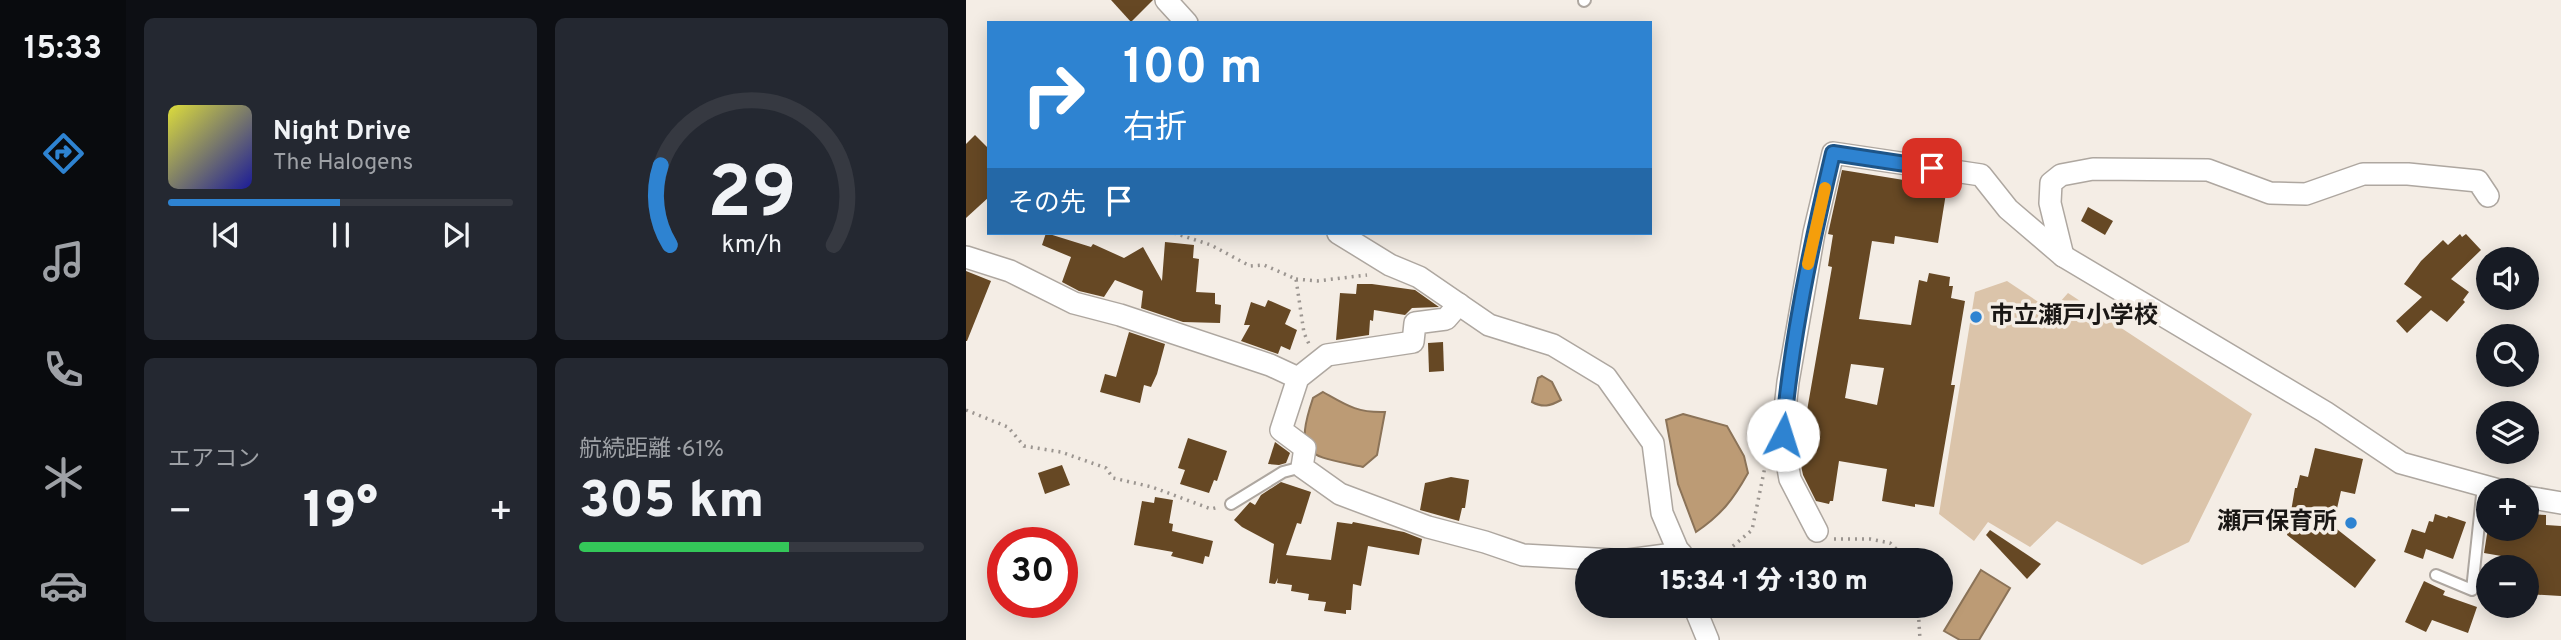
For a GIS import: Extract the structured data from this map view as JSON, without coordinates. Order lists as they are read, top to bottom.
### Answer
{
  "places": ["市立瀬戸小学校", "瀬戸保育所"],
  "page": {
    "tabs": "15:33",
    "turn": ["100 m", "右折"],
    "song": ["Night Drive", "The Halogens"],
    "then": "その先",
    "map_buttons": ["+", "−"],
    "tile": [
      "エアコン",
      ["航続距離 · 61%", "305 km"]
    ],
    "heat": ["−", "19°", "+"],
    "limit": "30",
    "trip": "15:34 · 1 分 · 130 m",
    "gauge": ["29", "km/h"]
  }
}
